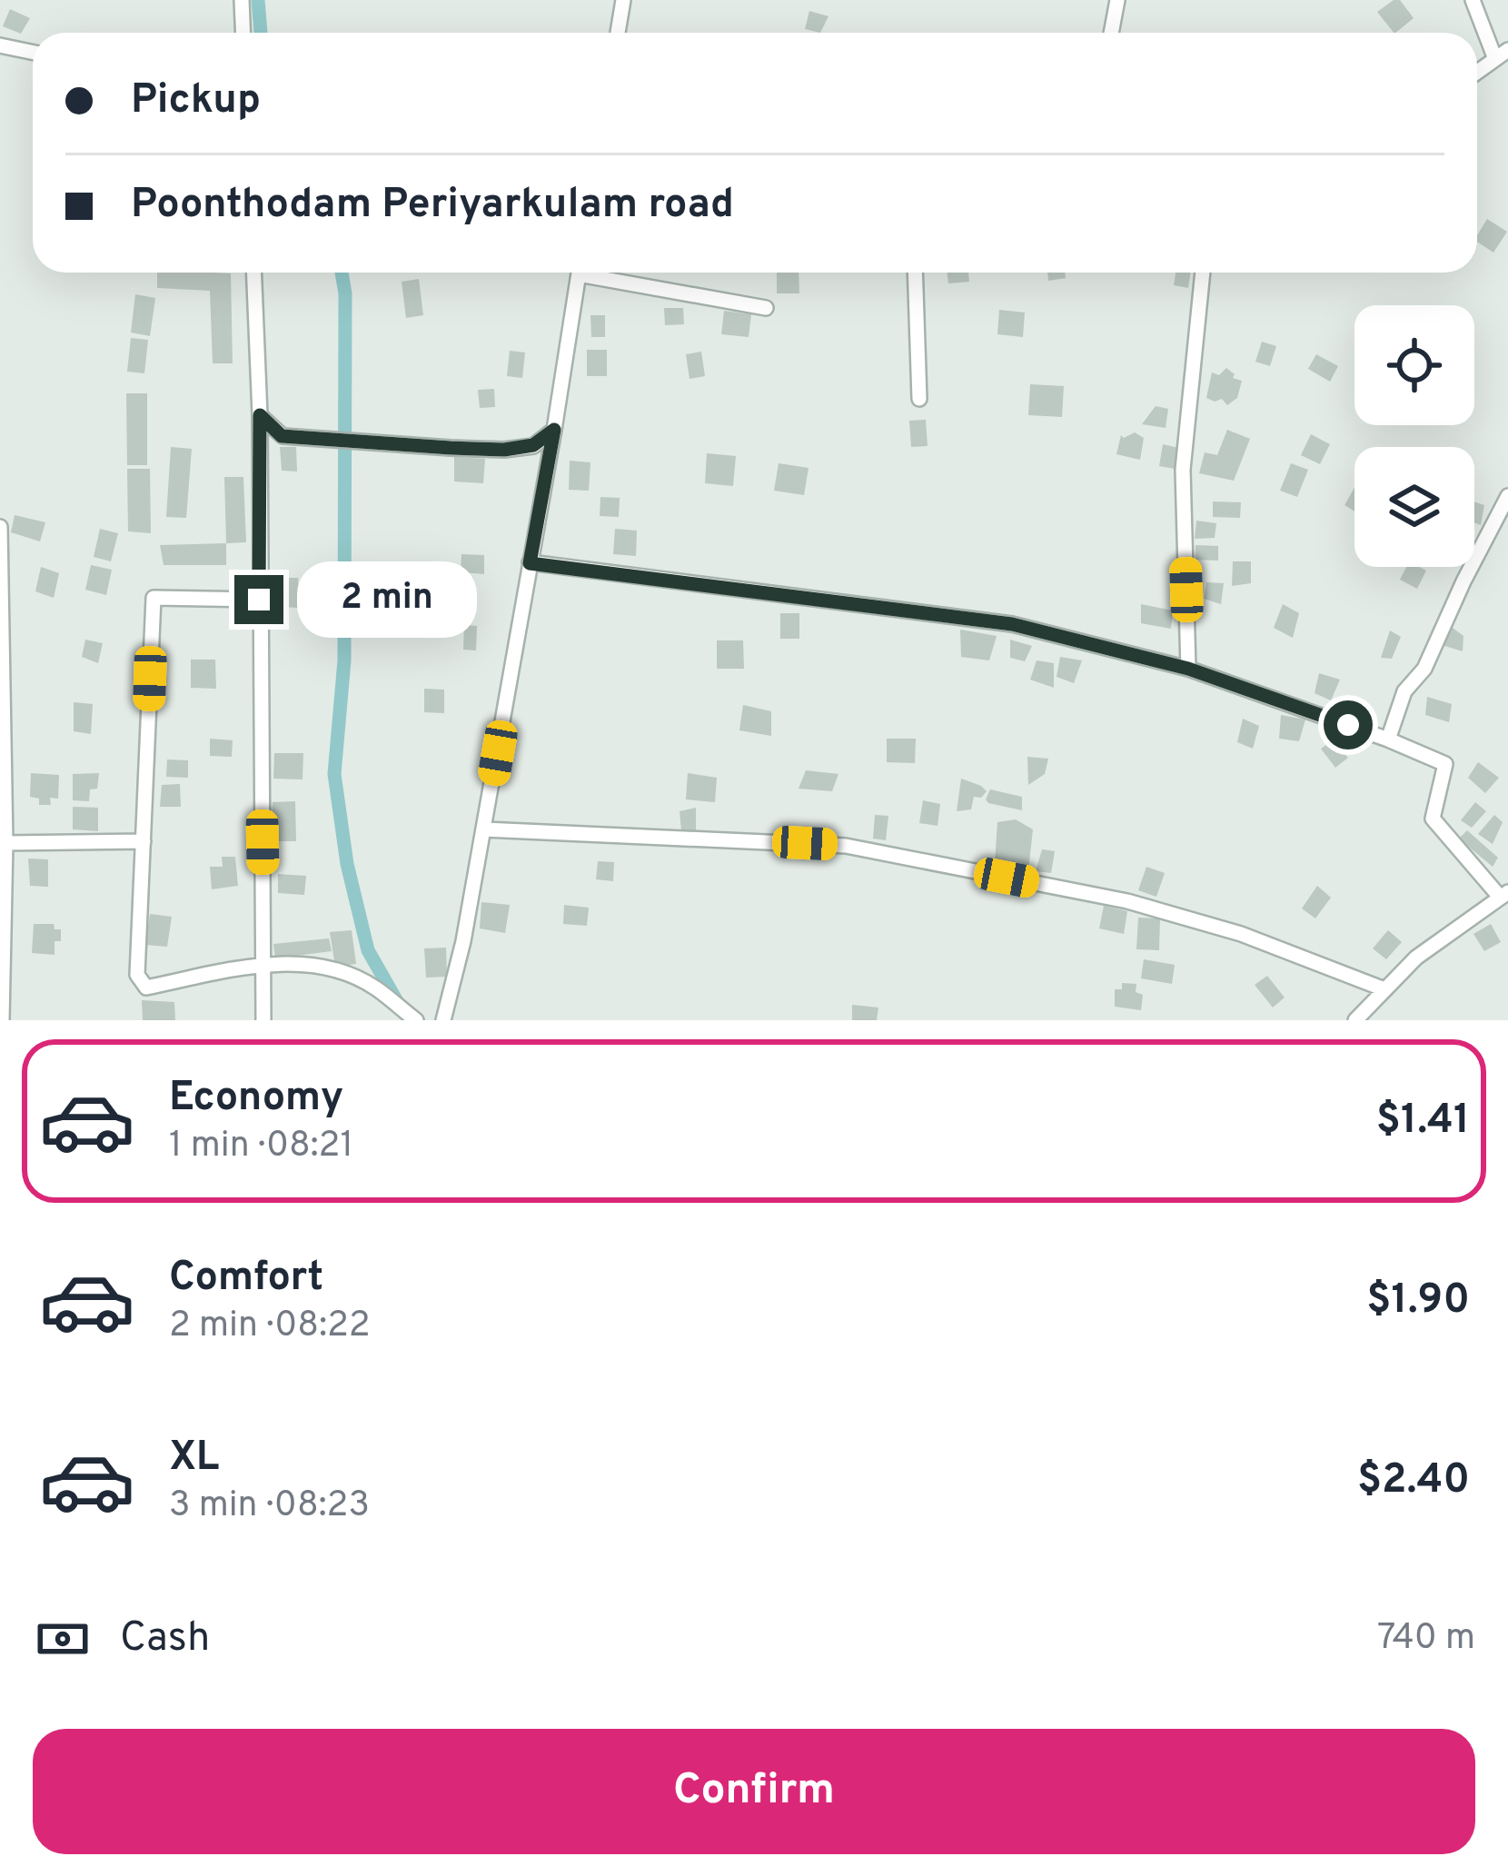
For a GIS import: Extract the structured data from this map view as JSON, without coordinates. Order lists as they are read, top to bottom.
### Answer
{
  "page": {
    "banner": ["Pickup", "Poonthodam Periyarkulam road"],
    "bubble": "2 min",
    "list": [
      {
        "name": "Economy",
        "note": "1 min · 08:21",
        "value": "$1.41"
      },
      {
        "name": "Comfort",
        "note": "2 min · 08:22",
        "value": "$1.90"
      },
      {
        "name": "XL",
        "note": "3 min · 08:23",
        "value": "$2.40"
      }
    ],
    "pay": ["Cash", "740 m"],
    "buttons": "Confirm"
  }
}
